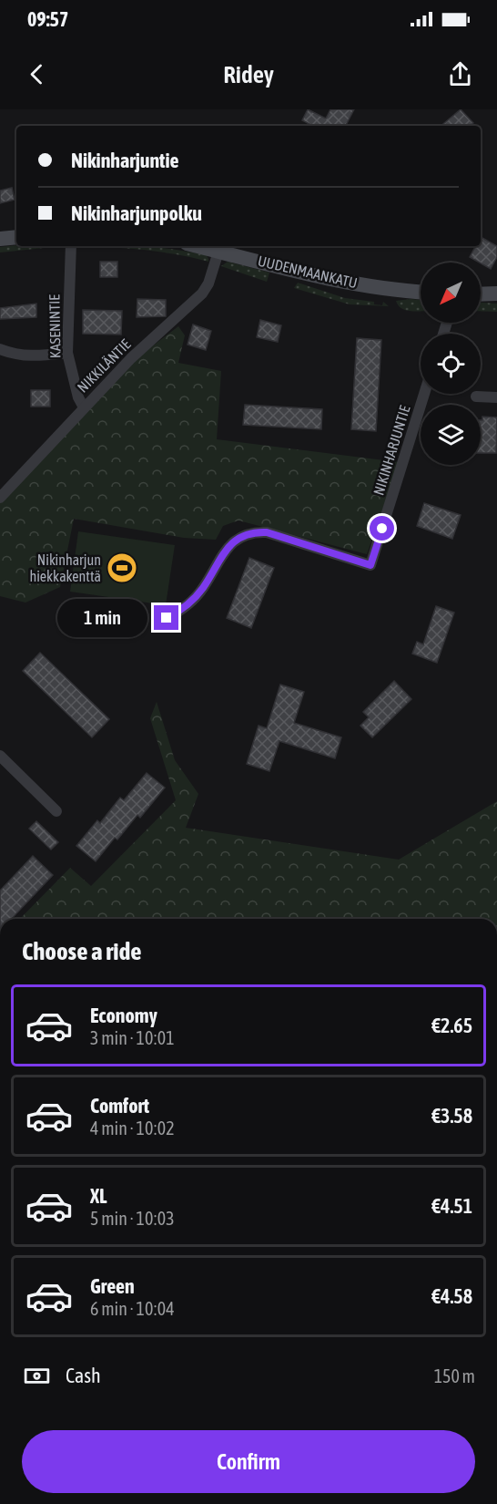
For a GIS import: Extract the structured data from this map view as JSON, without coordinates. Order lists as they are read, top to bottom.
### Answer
{
  "streets": {
    "main road": ["UUDENMAANKATU"],
    "street": ["KASENINTIE", "NIKKILÄNTIE", "NIKINHARJUNTIE"]
  },
  "crossings": [
    ["UUDENMAANKATU", "NIKKILÄNTIE"],
    ["KASENINTIE", "NIKKILÄNTIE"]
  ],
  "places": {
    "sports": ["Nikinharjun hiekkakenttä"]
  },
  "north": "bottom left",
  "page": {
    "status": "09:57",
    "header": "Ridey",
    "banner": ["Nikinharjuntie", "Nikinharjunpolku"],
    "bubble": "1 min",
    "heading": "Choose a ride",
    "list": [
      {
        "name": "Economy",
        "note": "3 min · 10:01",
        "value": "€2.65"
      },
      {
        "name": "Comfort",
        "note": "4 min · 10:02",
        "value": "€3.58"
      },
      {
        "name": "XL",
        "note": "5 min · 10:03",
        "value": "€4.51"
      },
      {
        "name": "Green",
        "note": "6 min · 10:04",
        "value": "€4.58"
      }
    ],
    "pay": ["Cash", "150 m"],
    "buttons": "Confirm"
  }
}
